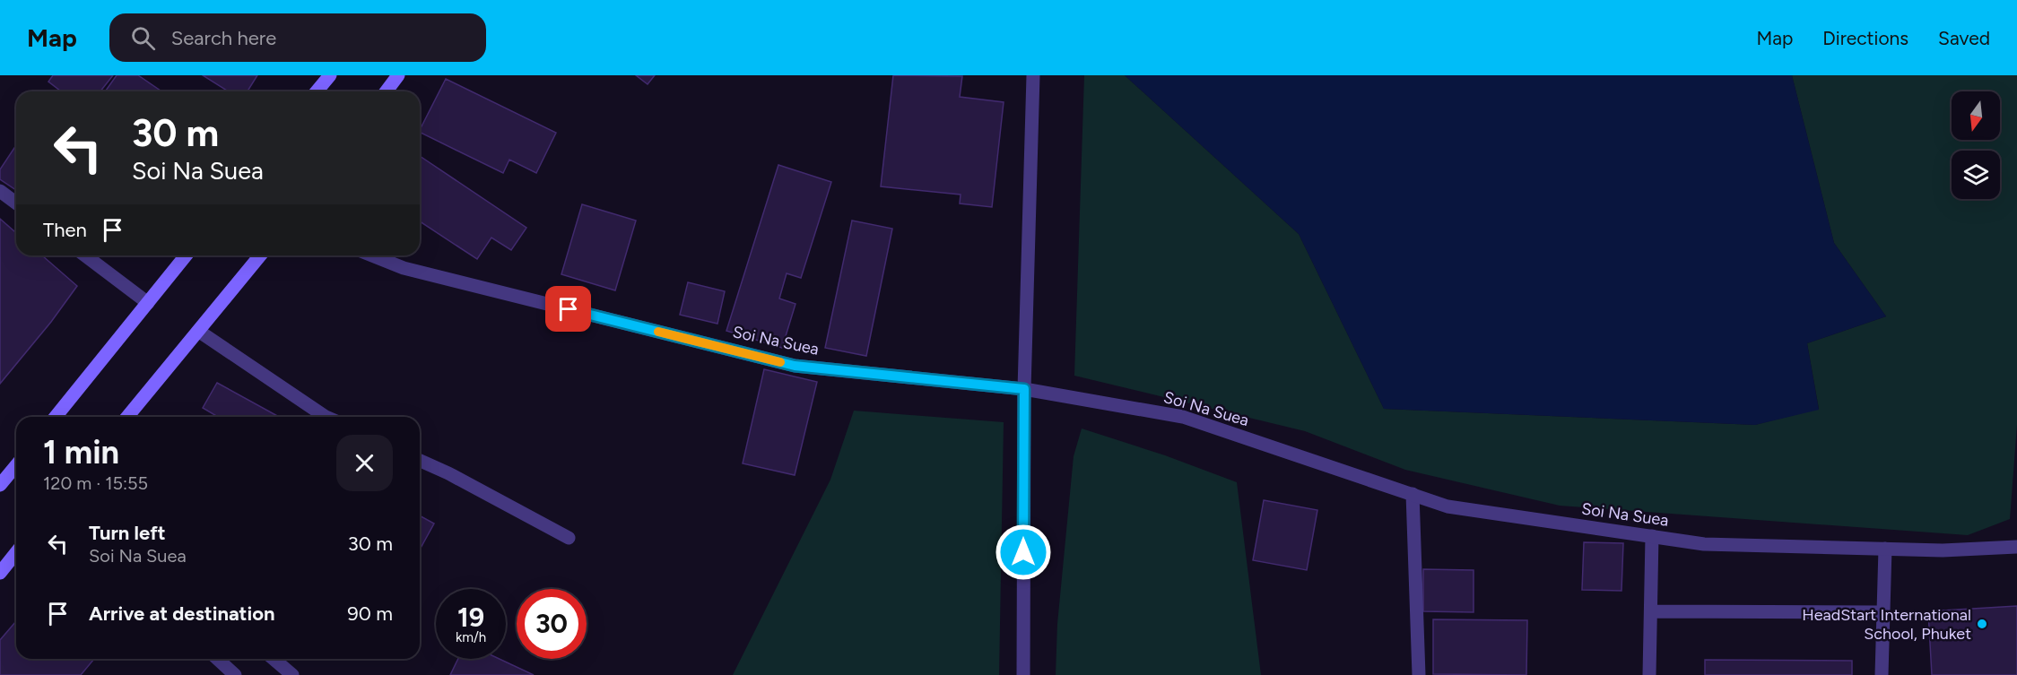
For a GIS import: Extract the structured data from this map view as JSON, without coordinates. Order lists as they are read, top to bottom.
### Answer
{
  "streets": {
    "street": ["Soi Na Suea"]
  },
  "places": ["HeadStart International School, Phuket"],
  "north": "bottom",
  "page": {
    "header": "Map",
    "search": "Search here",
    "nav": ["Map", "Directions", "Saved"],
    "turn": ["30 m", "Soi Na Suea"],
    "then": "Then",
    "heading": ["1 min", "120 m · 15:55"],
    "list": [
      {
        "name": "Turn left",
        "note": "Soi Na Suea",
        "value": "30 m"
      },
      {
        "name": "Arrive at destination",
        "value": "90 m"
      }
    ],
    "speed": "19 km/h",
    "limit": "30"
  }
}
